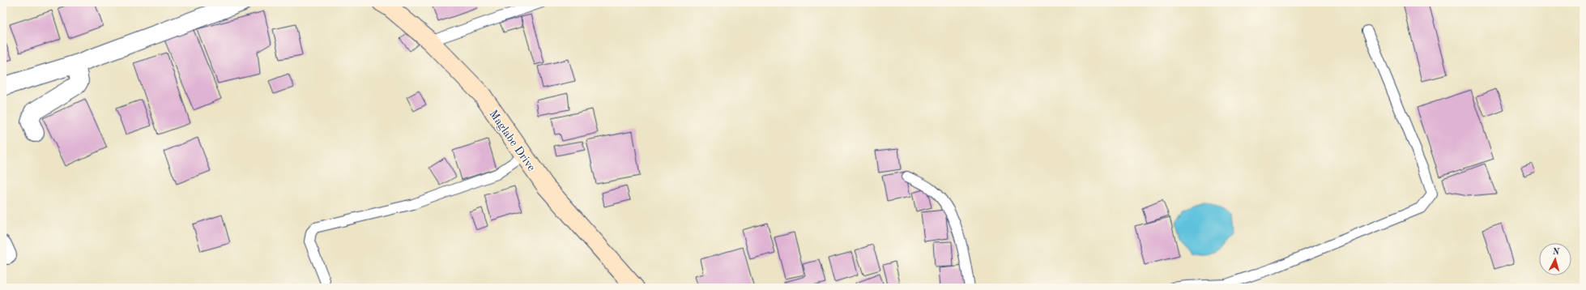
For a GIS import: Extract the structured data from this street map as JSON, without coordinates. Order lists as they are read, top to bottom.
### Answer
{
  "streets": {
    "main road": ["Maglabe Drive"]
  },
  "north": "top"
}
